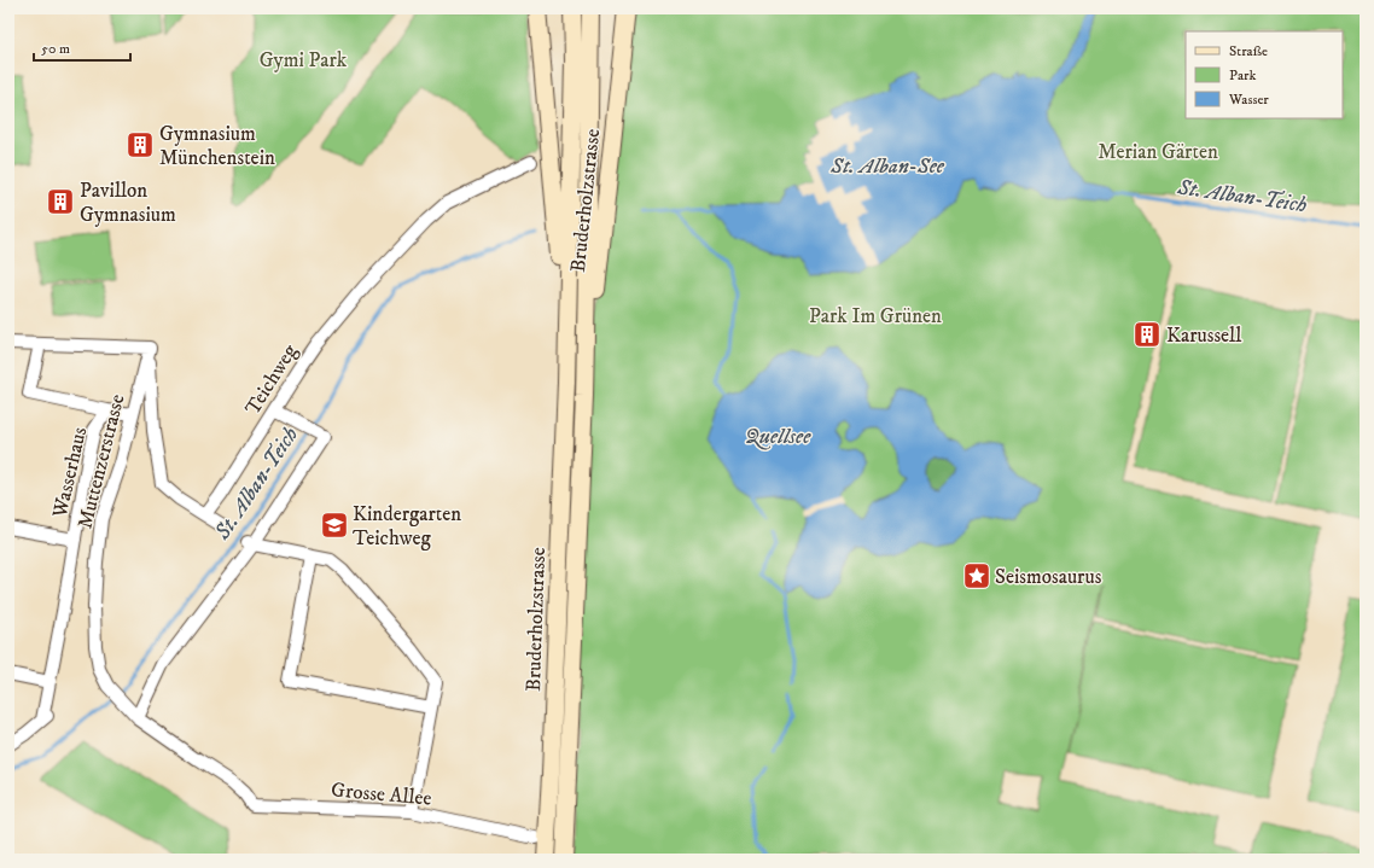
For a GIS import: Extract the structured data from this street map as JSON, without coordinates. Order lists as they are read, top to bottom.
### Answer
{
  "streets": {
    "main road": ["Bruderholzstrasse"],
    "street": [
      "Teichweg",
      "Muttenzerstrasse",
      "Wasserhaus",
      "Grosse Allee"
    ]
  },
  "crossings": [
    ["Muttenzerstrasse", "Wasserhaus"],
    ["Muttenzerstrasse", "Grosse Allee"]
  ],
  "water": ["St. Alban-See", "St. Alban-Teich", "Quellsee"],
  "parks": ["Gymi Park", "Merian Gärten", "Park Im Grünen"],
  "places": {
    "building": ["Gymnasium Münchenstein", "Pavillon Gymnasium", "Karussell"],
    "school or university": ["Kindergarten Teichweg"],
    "place": ["Seismosaurus"]
  },
  "legend": ["Straße", "Park", "Wasser"],
  "scale_bar": "50 m"
}
